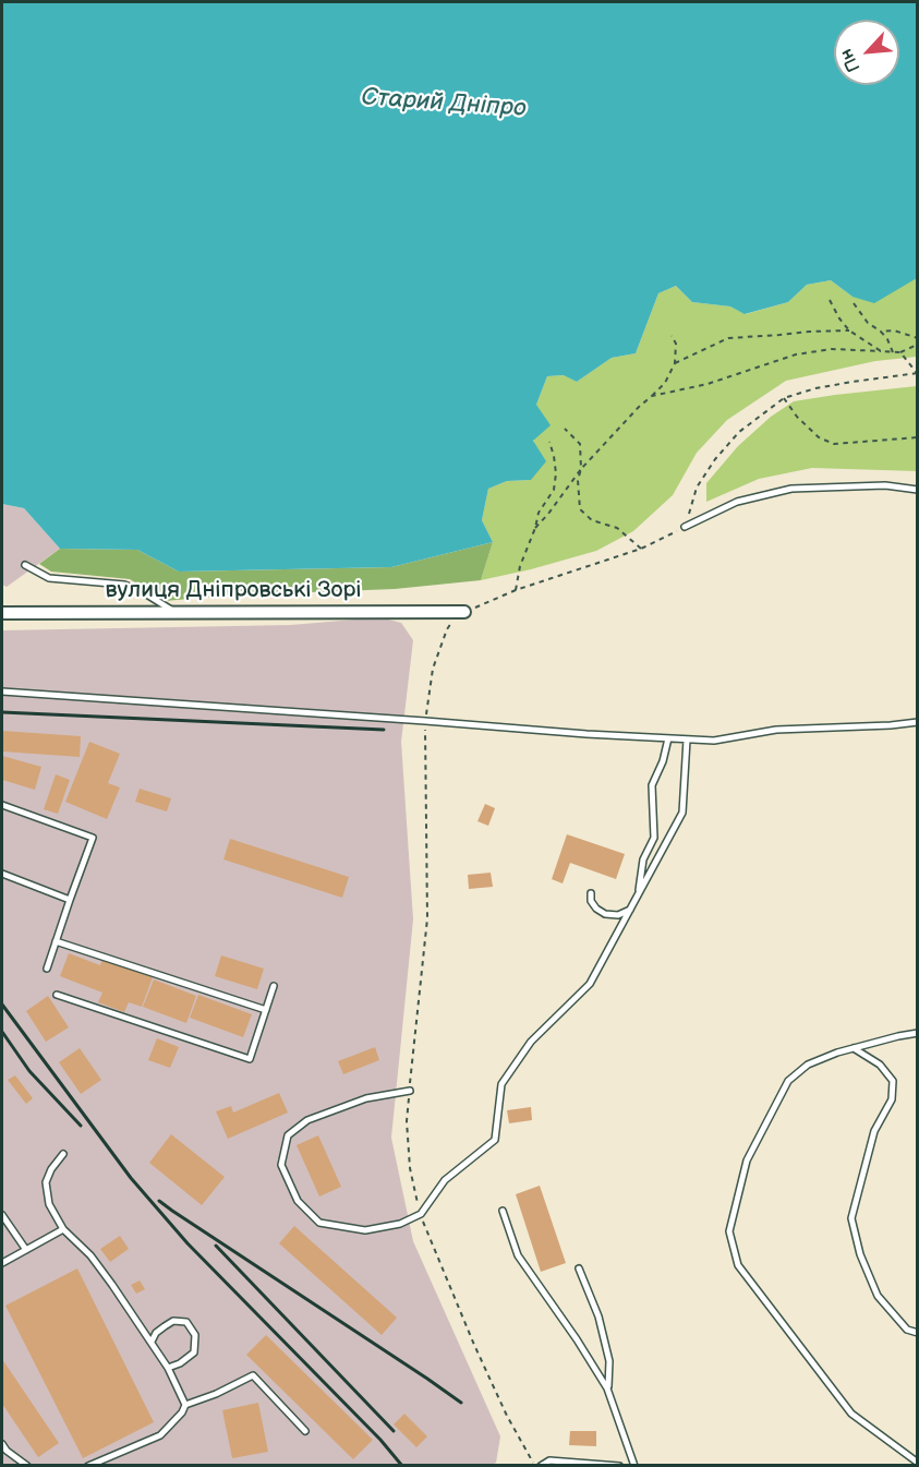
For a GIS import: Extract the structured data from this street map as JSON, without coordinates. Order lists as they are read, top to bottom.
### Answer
{
  "streets": {
    "street": ["вулиця Дніпровські Зорі"]
  },
  "water": ["Старий Дніпро"],
  "north": "bottom left"
}
